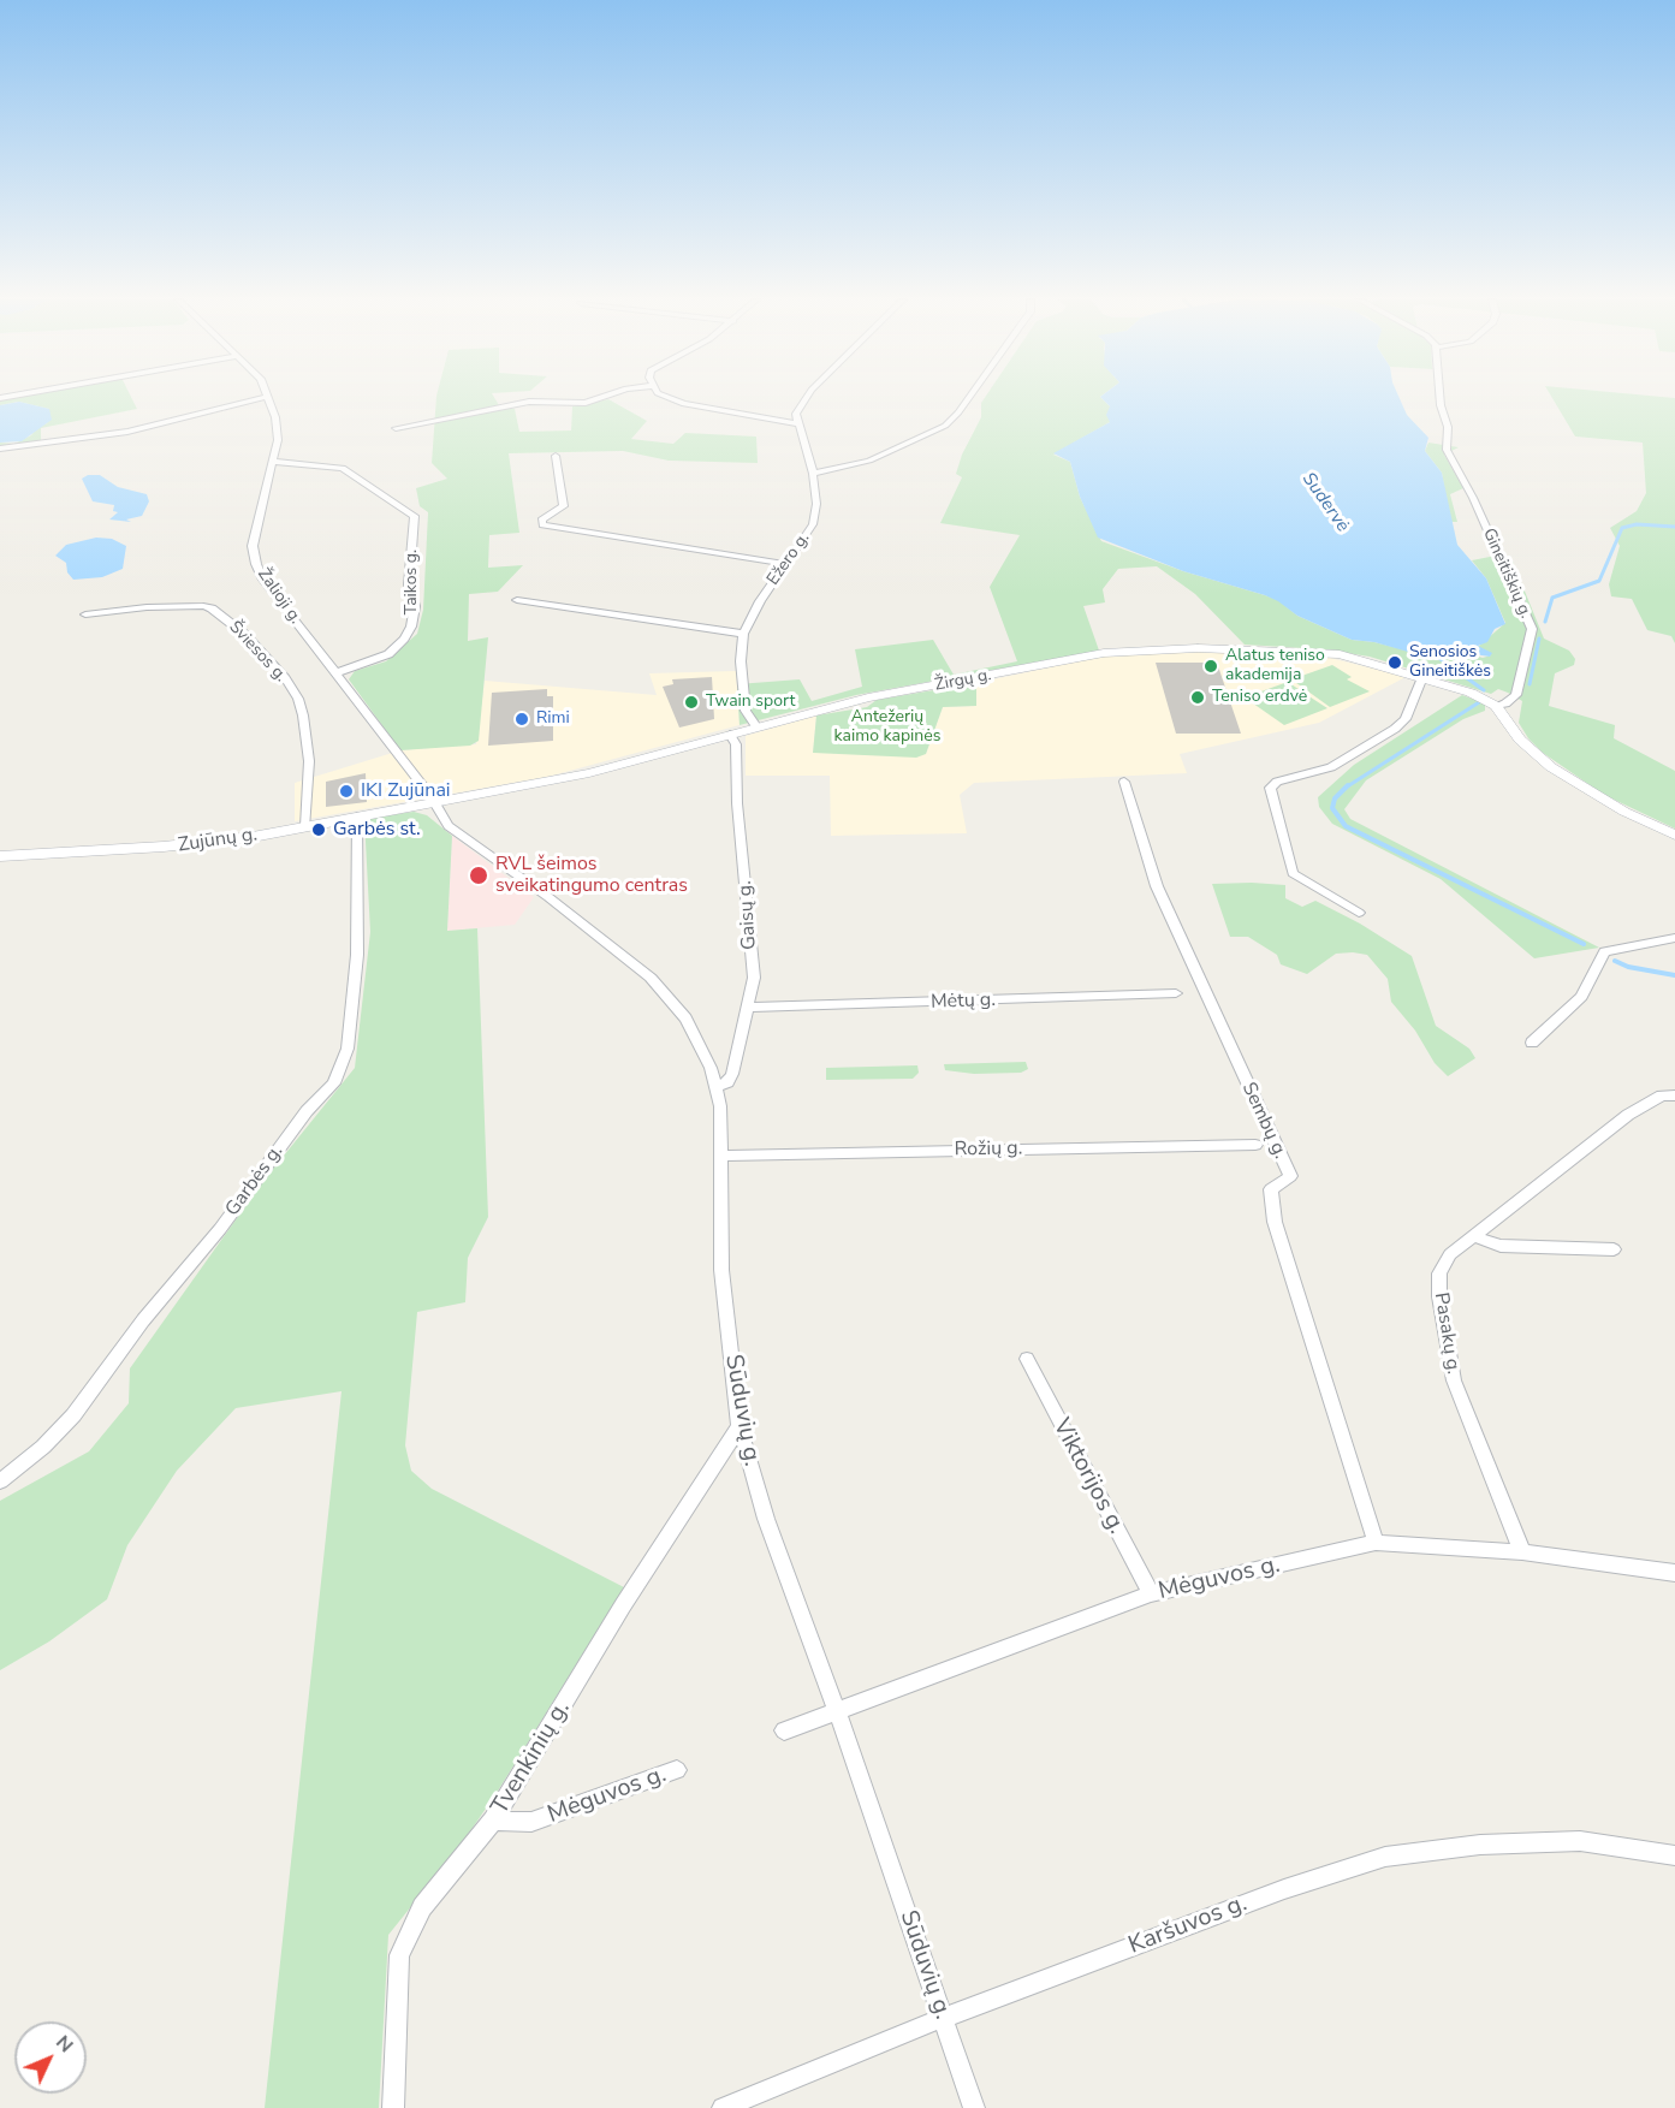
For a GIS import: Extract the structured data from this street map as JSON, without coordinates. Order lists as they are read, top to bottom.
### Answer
{
  "streets": {
    "street": [
      "Ežero g.",
      "Gineitiškių g.",
      "Taikos g.",
      "Žalioji g.",
      "Šviesos g.",
      "Žirgų g.",
      "Zujūnų g.",
      "Gaisų g.",
      "Mėtų g.",
      "Sembų g.",
      "Rožių g.",
      "Garbės g.",
      "Pasakų g.",
      "Sūduvių g.",
      "Viktorijos g.",
      "Mėguvos g.",
      "Tvenkinių g.",
      "Karšuvos g."
    ]
  },
  "crossings": [
    ["Ežero g.", "Žirgų g."],
    ["Gineitiškių g.", "Žirgų g."],
    ["Taikos g.", "Žalioji g."],
    ["Žalioji g.", "Žirgų g."],
    ["Žalioji g.", "Zujūnų g."],
    ["Žalioji g.", "Sūduvių g."],
    ["Šviesos g.", "Zujūnų g."],
    ["Žirgų g.", "Zujūnų g."],
    ["Žirgų g.", "Gaisų g."],
    ["Žirgų g.", "Sūduvių g."],
    ["Zujūnų g.", "Garbės g."],
    ["Zujūnų g.", "Sūduvių g."],
    ["Gaisų g.", "Mėtų g."],
    ["Gaisų g.", "Sūduvių g."],
    ["Sembų g.", "Mėguvos g."],
    ["Rožių g.", "Sūduvių g."],
    ["Pasakų g.", "Mėguvos g."],
    ["Sūduvių g.", "Mėguvos g."],
    ["Sūduvių g.", "Tvenkinių g."],
    ["Sūduvių g.", "Karšuvos g."],
    ["Viktorijos g.", "Mėguvos g."],
    ["Mėguvos g.", "Tvenkinių g."]
  ],
  "water": ["Sudervė"],
  "parks": ["Antežerių kaimo kapinės"],
  "places": [
    "Senosios Gineitiškės",
    "Alatus teniso akademija",
    "Teniso erdvė",
    "Twain sport",
    "Rimi",
    "IKI Zujūnai",
    "Garbės st.",
    "RVL šeimos sveikatingumo centras"
  ],
  "north": "top right"
}
